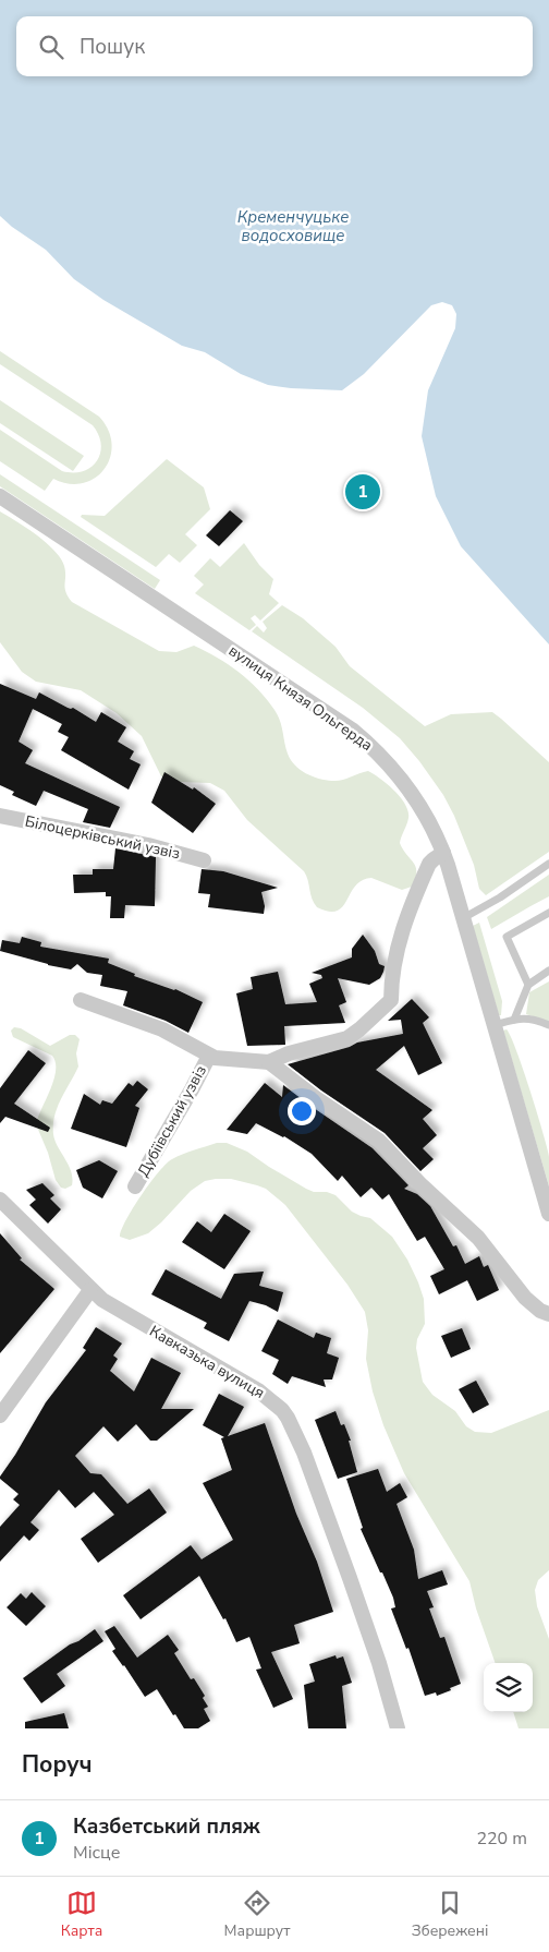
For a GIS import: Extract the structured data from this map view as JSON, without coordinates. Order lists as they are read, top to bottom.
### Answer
{
  "streets": {
    "street": [
      "вулиця Князя Ольгерда",
      "Білоцерківський узвіз",
      "Дубіївський узвіз",
      "Кавказька вулиця"
    ]
  },
  "water": ["Кременчуцьке водосховище"],
  "page": {
    "search": "Пошук",
    "pins": "1",
    "heading": "Поруч",
    "list": [
      {
        "mark": "1",
        "name": "Казбетський пляж",
        "note": "Місце",
        "value": "220 m"
      }
    ],
    "nav": ["Карта", "Маршрут", "Збережені"]
  }
}
